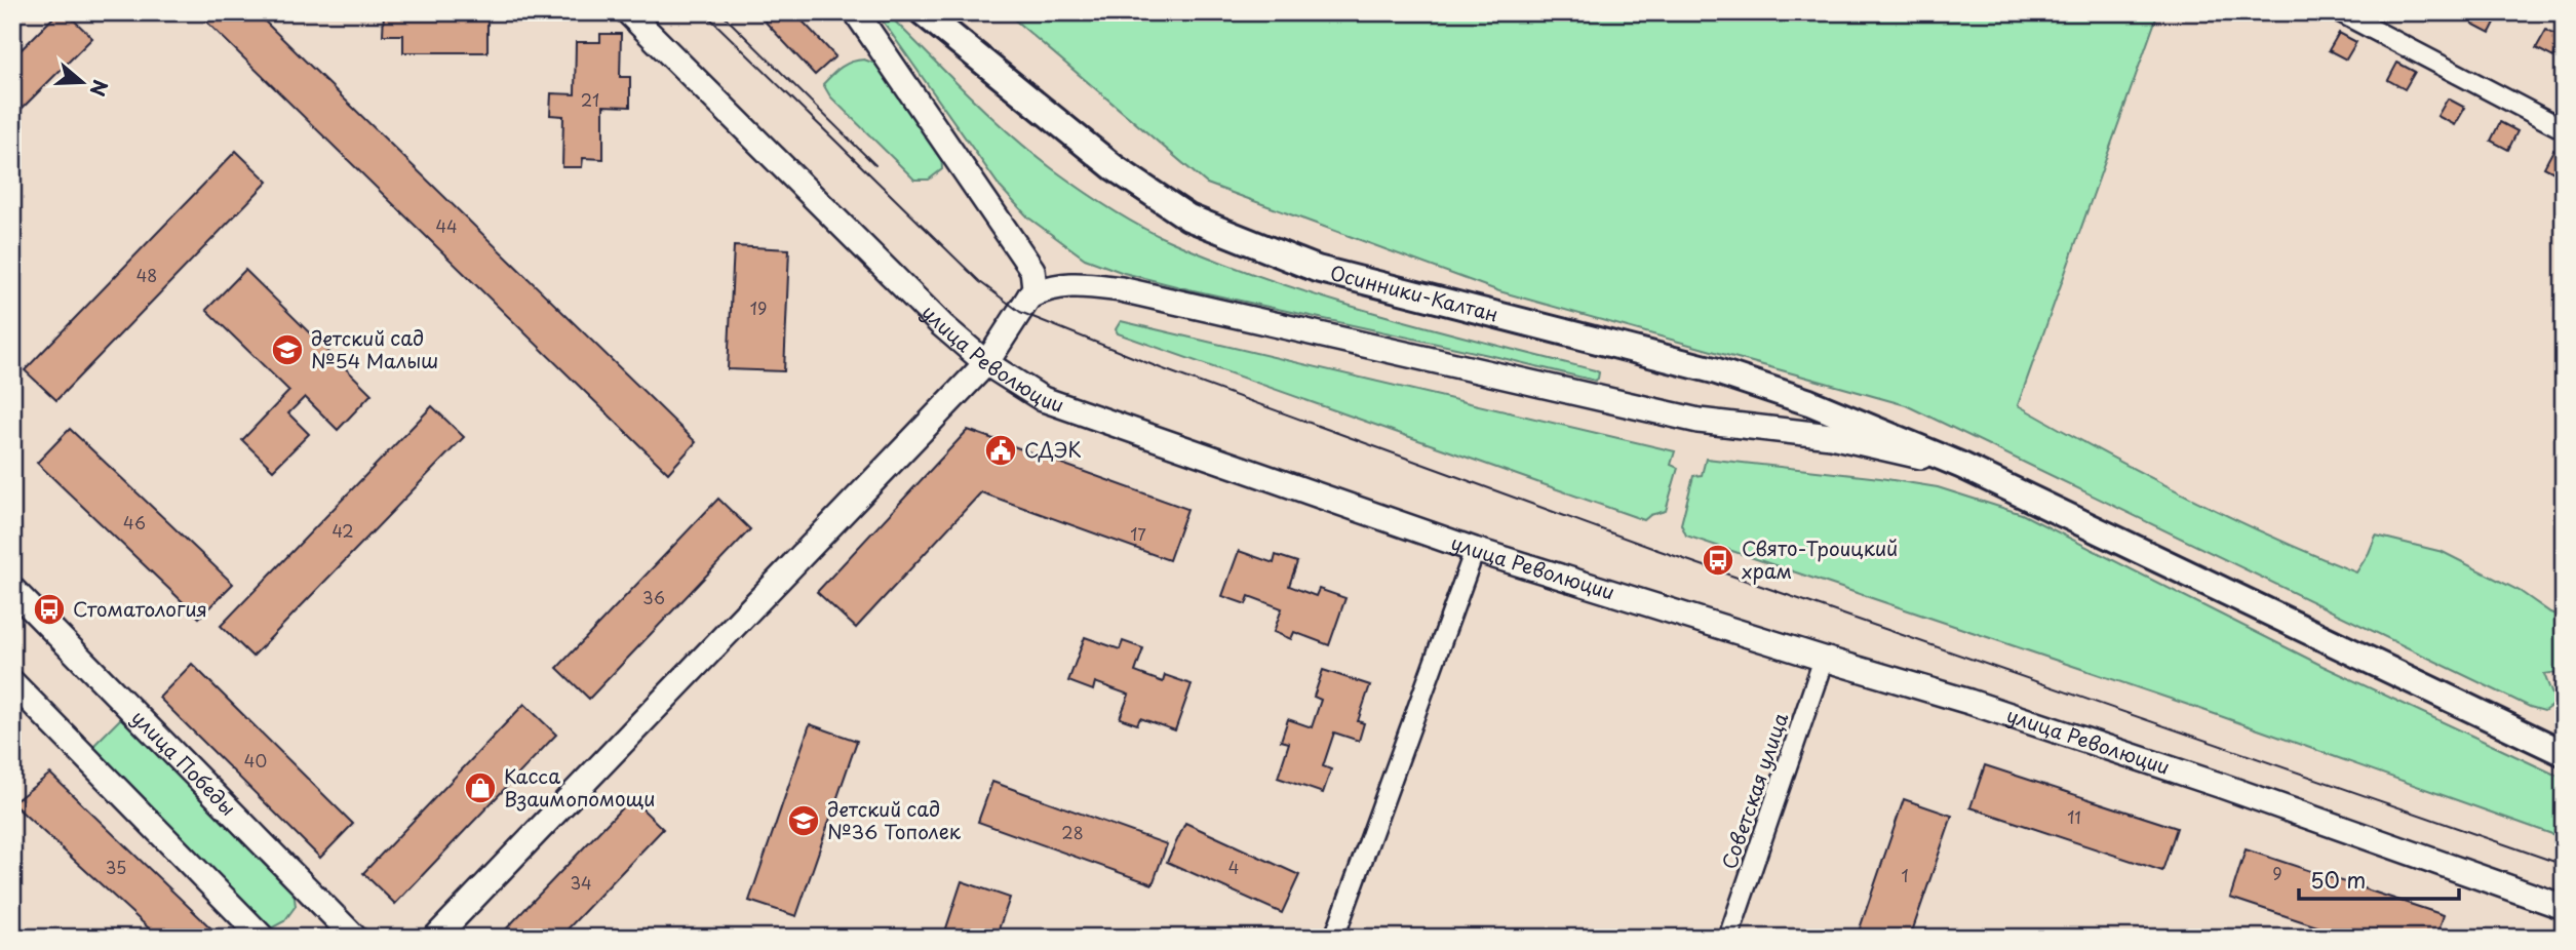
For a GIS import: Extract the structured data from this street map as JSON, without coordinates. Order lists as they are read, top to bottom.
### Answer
{
  "streets": {
    "main road": ["Осинники-Калтан"],
    "street": ["улица Революции", "улица Победы", "Советская улица"]
  },
  "crossings": [
    ["улица Революции", "Советская улица"]
  ],
  "places": {
    "school or university": ["детский сад №54 Малыш", "детский сад №36 Тополек"],
    "public building": ["СДЭК"],
    "bus stop": ["Свято-Троицкий храм", "Стоматология"],
    "shop": ["Касса Взаимопомощи"]
  },
  "house_numbers": [
    "21",
    "44",
    "48",
    "19",
    "46",
    "42",
    "17",
    "36",
    "40",
    "11",
    "28",
    "35",
    "4",
    "9",
    "1",
    "34"
  ],
  "scale_bar": "50 m",
  "north": "right"
}
